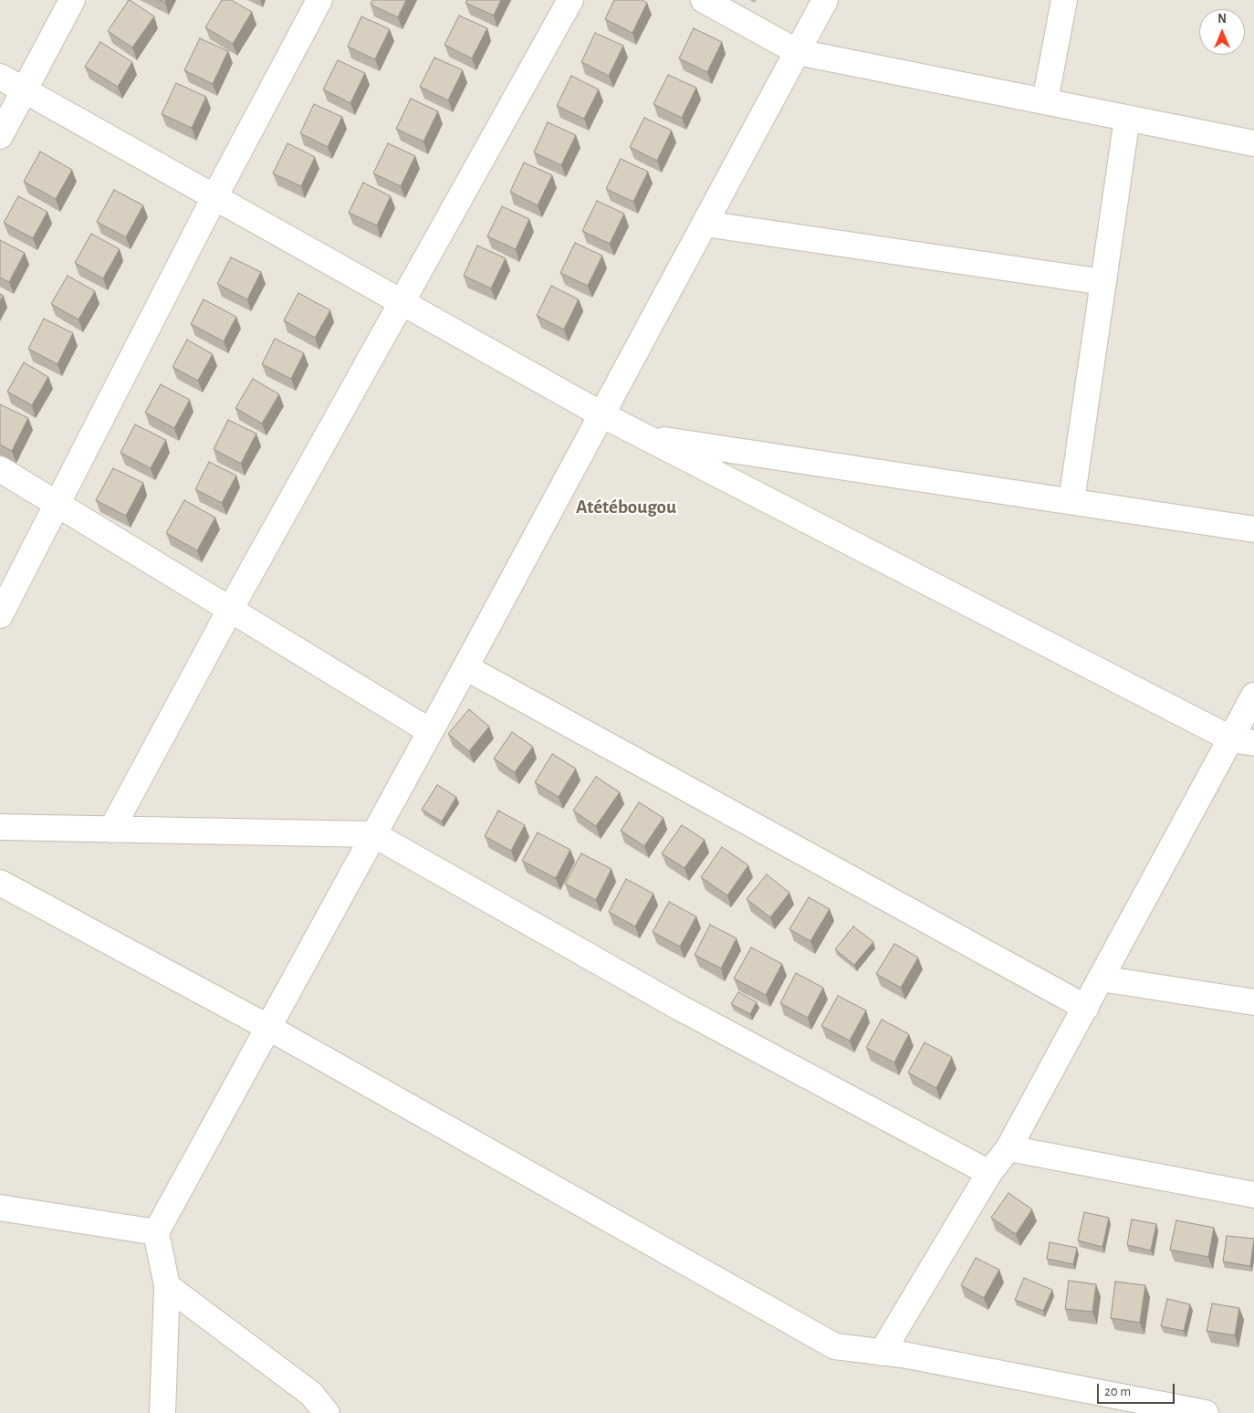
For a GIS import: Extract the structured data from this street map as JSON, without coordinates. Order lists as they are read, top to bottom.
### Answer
{
  "districts": ["Atétébougou"],
  "scale_bar": "20 m",
  "north": "top"
}
